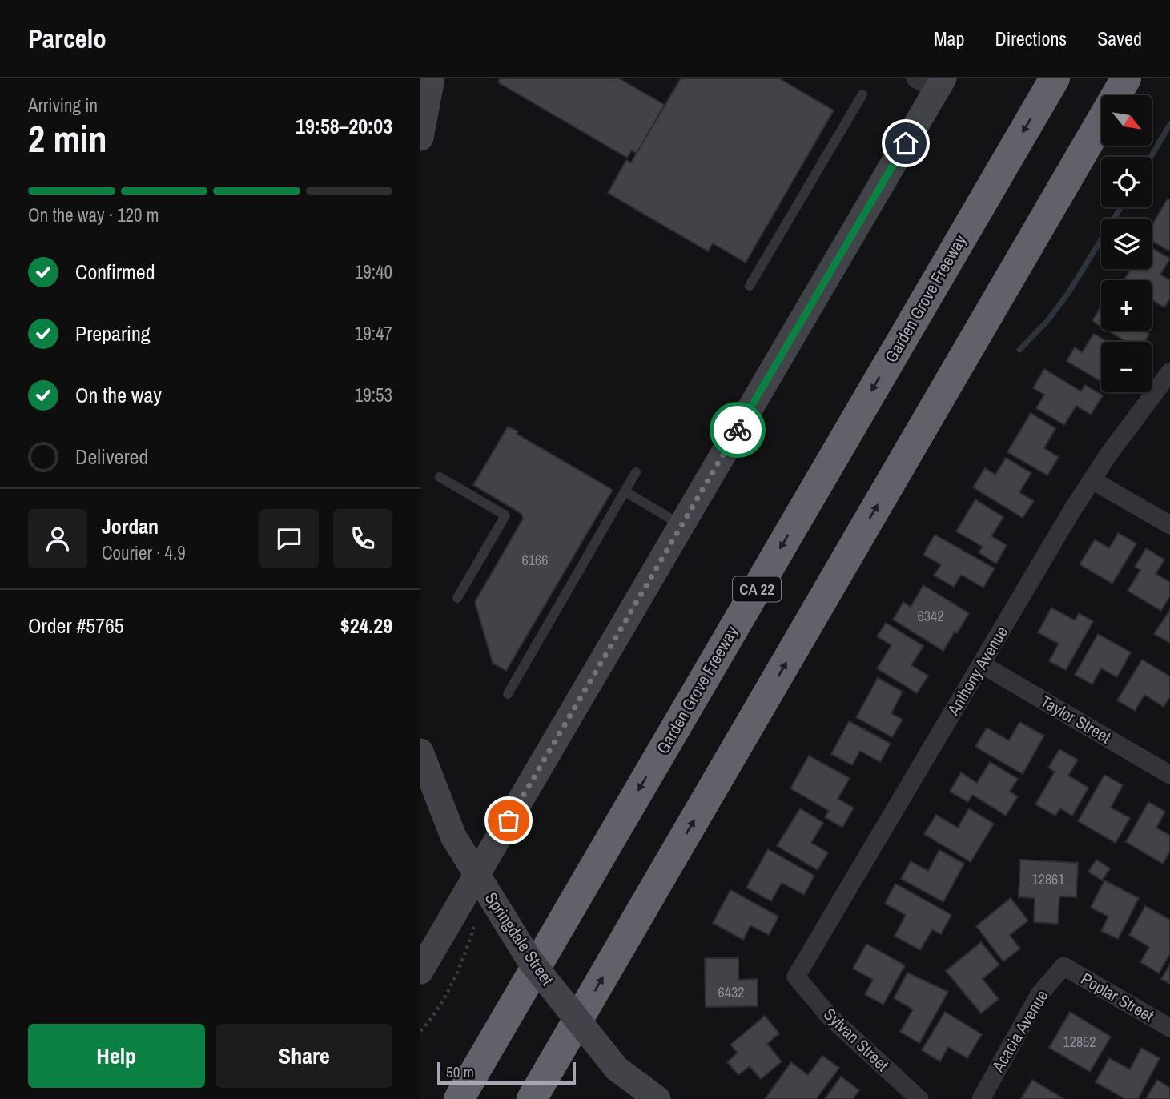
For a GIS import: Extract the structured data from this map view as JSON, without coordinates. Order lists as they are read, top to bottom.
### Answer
{
  "streets": {
    "highway": ["Garden Grove Freeway", "CA 22"],
    "main road": ["Springdale Street"],
    "street": [
      "Anthony Avenue",
      "Taylor Street",
      "Poplar Street",
      "Acacia Avenue",
      "Sylvan Street"
    ]
  },
  "crossings": [
    ["Anthony Avenue", "Taylor Street"],
    ["Anthony Avenue", "Sylvan Street"],
    ["Poplar Street", "Acacia Avenue"]
  ],
  "house_numbers": [
    "6166",
    "6342",
    "12861",
    "6432",
    "12852"
  ],
  "scale_bar": "50 m",
  "north": "bottom right",
  "page": {
    "header": "Parcelo",
    "nav": ["Map", "Directions", "Saved"],
    "heading": ["2 min", "Arriving in", "19:58–20:03"],
    "panel": [
      "Jordan",
      "Courier · 4.9",
      "Order #5765",
      "$24.29"
    ],
    "map_buttons": ["+", "−"],
    "bar": "On the way · 120 m",
    "list": [
      ["Confirmed", "19:40"],
      ["Preparing", "19:47"],
      ["On the way", "19:53"],
      "Delivered"
    ],
    "buttons": ["Help", "Share"],
    "scale": "50 m"
  }
}
